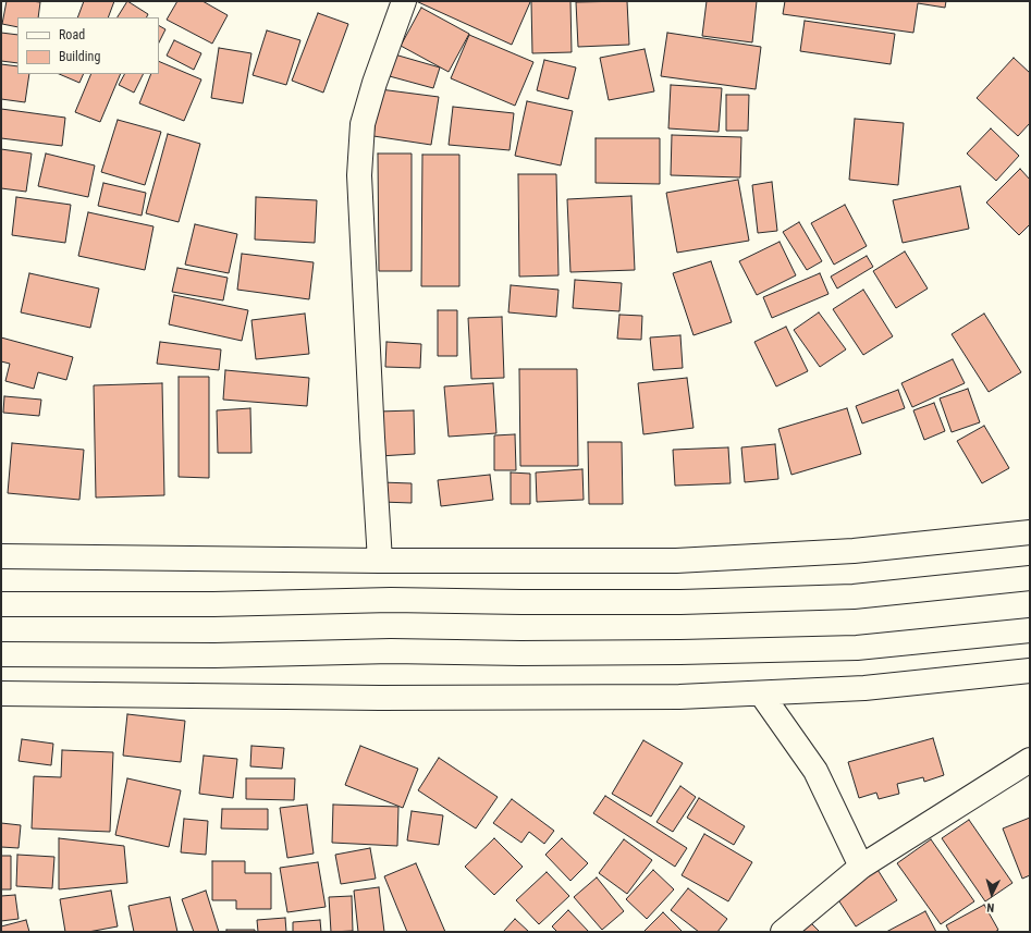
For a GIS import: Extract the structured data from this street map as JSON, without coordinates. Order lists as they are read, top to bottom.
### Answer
{
  "legend": ["Road", "Building"],
  "north": "bottom"
}
